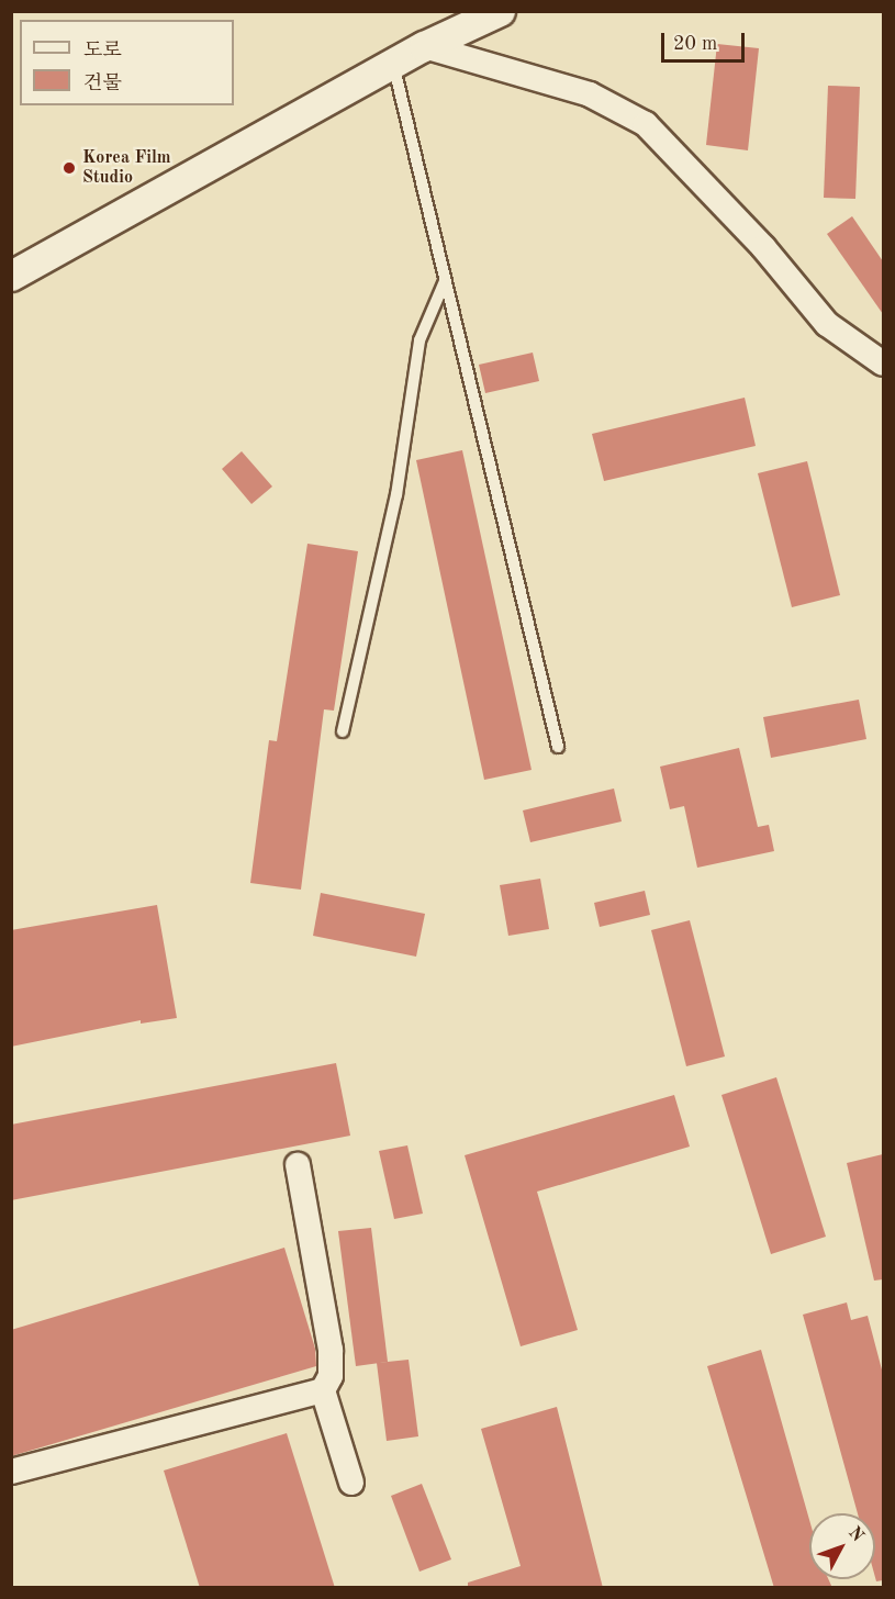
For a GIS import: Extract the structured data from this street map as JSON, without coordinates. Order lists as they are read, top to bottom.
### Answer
{
  "places": ["Korea Film Studio"],
  "legend": ["도로", "건물"],
  "scale_bar": "20 m",
  "north": "top right"
}
